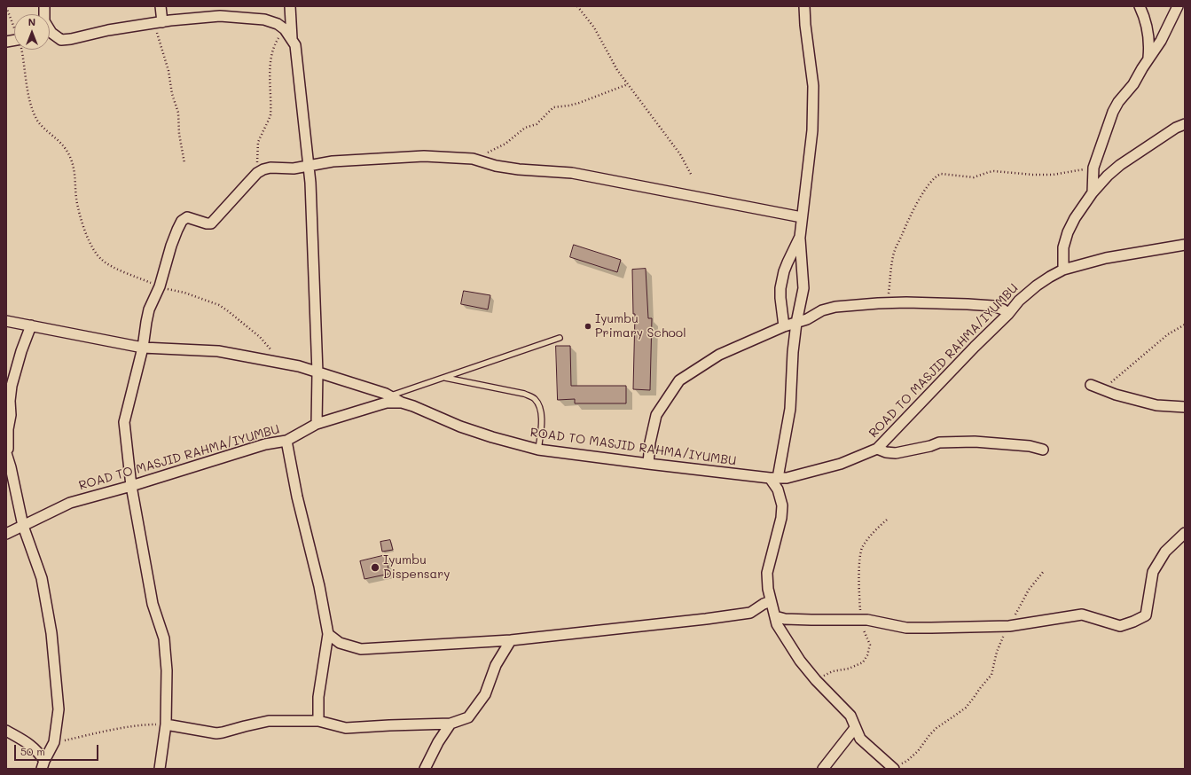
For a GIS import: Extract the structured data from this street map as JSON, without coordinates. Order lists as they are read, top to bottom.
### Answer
{
  "streets": {
    "street": ["ROAD TO MASJID RAHMA/IYUMBU"]
  },
  "places": ["Iyumbu Primary School", "Iyumbu Dispensary"],
  "scale_bar": "50 m",
  "north": "top"
}
